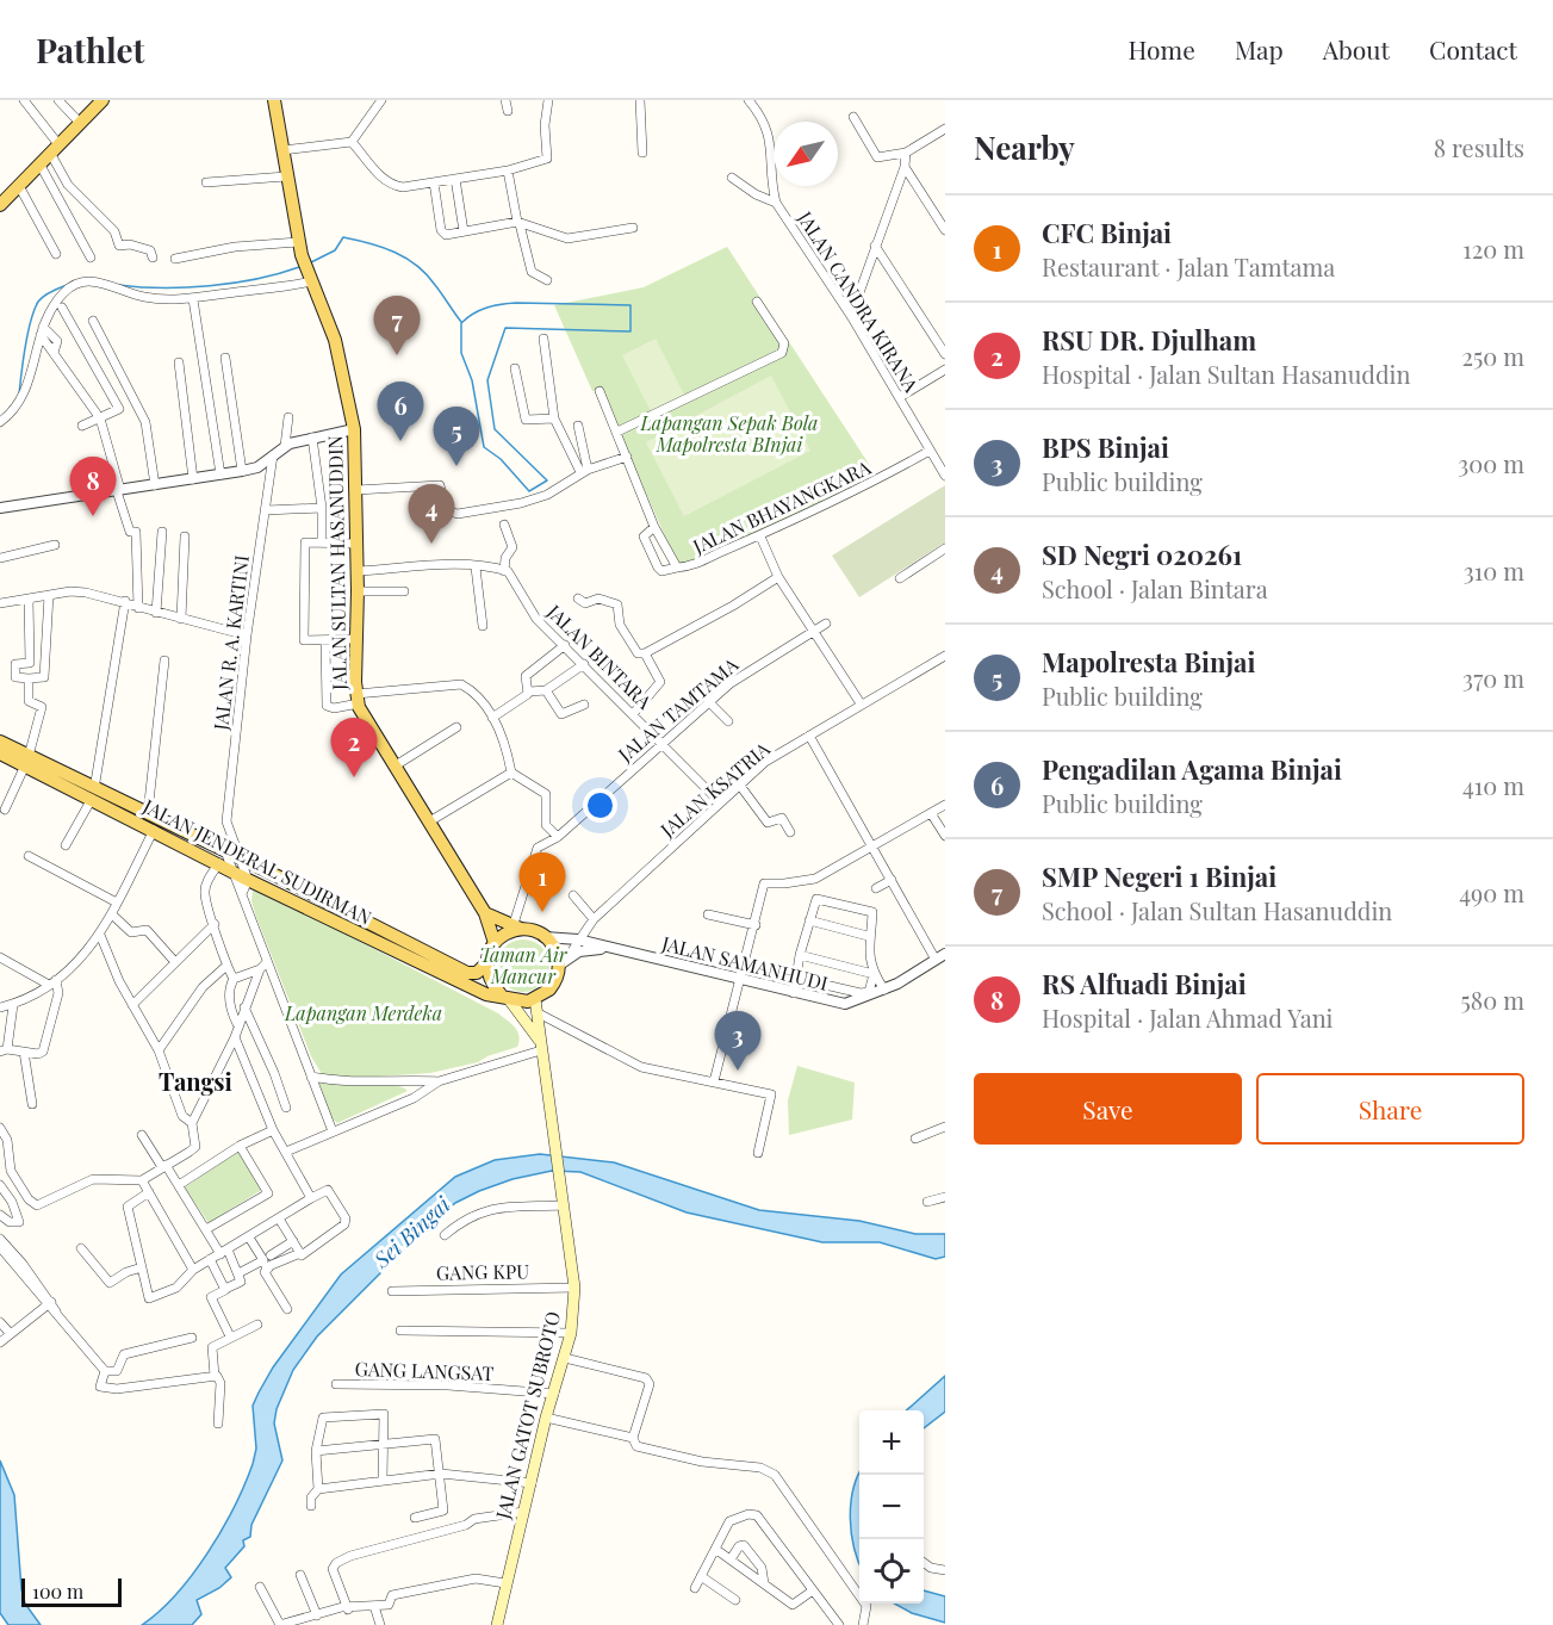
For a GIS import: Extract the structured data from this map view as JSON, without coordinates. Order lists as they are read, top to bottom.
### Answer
{
  "streets": {
    "main road": ["JALAN SULTAN HASANUDDIN", "JALAN JENDERAL SUDIRMAN", "JALAN GATOT SUBROTO"],
    "street": [
      "JALAN CANDRA KIRANA",
      "JALAN BHAYANGKARA",
      "JALAN R. A. KARTINI",
      "JALAN BINTARA",
      "JALAN TAMTAMA",
      "JALAN KSATRIA",
      "JALAN SAMANHUDI",
      "GANG KPU",
      "GANG LANGSAT"
    ]
  },
  "crossings": [
    ["JALAN CANDRA KIRANA", "JALAN BHAYANGKARA"],
    ["JALAN SULTAN HASANUDDIN", "JALAN TAMTAMA"],
    ["JALAN SULTAN HASANUDDIN", "JALAN KSATRIA"],
    ["JALAN SULTAN HASANUDDIN", "JALAN JENDERAL SUDIRMAN"],
    ["JALAN SULTAN HASANUDDIN", "JALAN SAMANHUDI"],
    ["JALAN SULTAN HASANUDDIN", "JALAN GATOT SUBROTO"],
    ["JALAN R. A. KARTINI", "JALAN JENDERAL SUDIRMAN"],
    ["JALAN BINTARA", "JALAN TAMTAMA"],
    ["JALAN BINTARA", "JALAN KSATRIA"],
    ["JALAN TAMTAMA", "JALAN KSATRIA"],
    ["JALAN TAMTAMA", "JALAN JENDERAL SUDIRMAN"],
    ["JALAN TAMTAMA", "JALAN SAMANHUDI"],
    ["JALAN TAMTAMA", "JALAN GATOT SUBROTO"],
    ["JALAN KSATRIA", "JALAN JENDERAL SUDIRMAN"],
    ["JALAN KSATRIA", "JALAN SAMANHUDI"],
    ["JALAN KSATRIA", "JALAN GATOT SUBROTO"],
    ["JALAN JENDERAL SUDIRMAN", "JALAN SAMANHUDI"],
    ["JALAN JENDERAL SUDIRMAN", "JALAN GATOT SUBROTO"],
    ["JALAN SAMANHUDI", "JALAN GATOT SUBROTO"],
    ["GANG KPU", "JALAN GATOT SUBROTO"],
    ["GANG LANGSAT", "JALAN GATOT SUBROTO"]
  ],
  "districts": ["Tangsi"],
  "water": ["Sei Bingai"],
  "parks": ["Lapangan Sepak Bola Mapolresta BInjai", "Taman Air Mancur", "Lapangan Merdeka"],
  "scale_bar": "100 m",
  "north": "bottom left",
  "page": {
    "header": "Pathlet",
    "nav": [
      "Home",
      "Map",
      "About",
      "Contact"
    ],
    "heading": ["Nearby", "8 results"],
    "list": [
      {
        "mark": "1",
        "name": "CFC Binjai",
        "note": "Restaurant · Jalan Tamtama",
        "value": "120 m"
      },
      {
        "mark": "2",
        "name": "RSU DR. Djulham",
        "note": "Hospital · Jalan Sultan Hasanuddin",
        "value": "250 m"
      },
      {
        "mark": "3",
        "name": "BPS Binjai",
        "note": "Public building",
        "value": "300 m"
      },
      {
        "mark": "4",
        "name": "SD Negri 020261",
        "note": "School · Jalan Bintara",
        "value": "310 m"
      },
      {
        "mark": "5",
        "name": "Mapolresta Binjai",
        "note": "Public building",
        "value": "370 m"
      },
      {
        "mark": "6",
        "name": "Pengadilan Agama Binjai",
        "note": "Public building",
        "value": "410 m"
      },
      {
        "mark": "7",
        "name": "SMP Negeri 1 Binjai",
        "note": "School · Jalan Sultan Hasanuddin",
        "value": "490 m"
      },
      {
        "mark": "8",
        "name": "RS Alfuadi Binjai",
        "note": "Hospital · Jalan Ahmad Yani",
        "value": "580 m"
      }
    ],
    "pins": [
      "7",
      "6",
      "5",
      "8",
      "4",
      "2",
      "1",
      "3"
    ],
    "buttons": ["Save", "Share"],
    "map_buttons": ["+", "−"],
    "scale": "100 m"
  }
}
